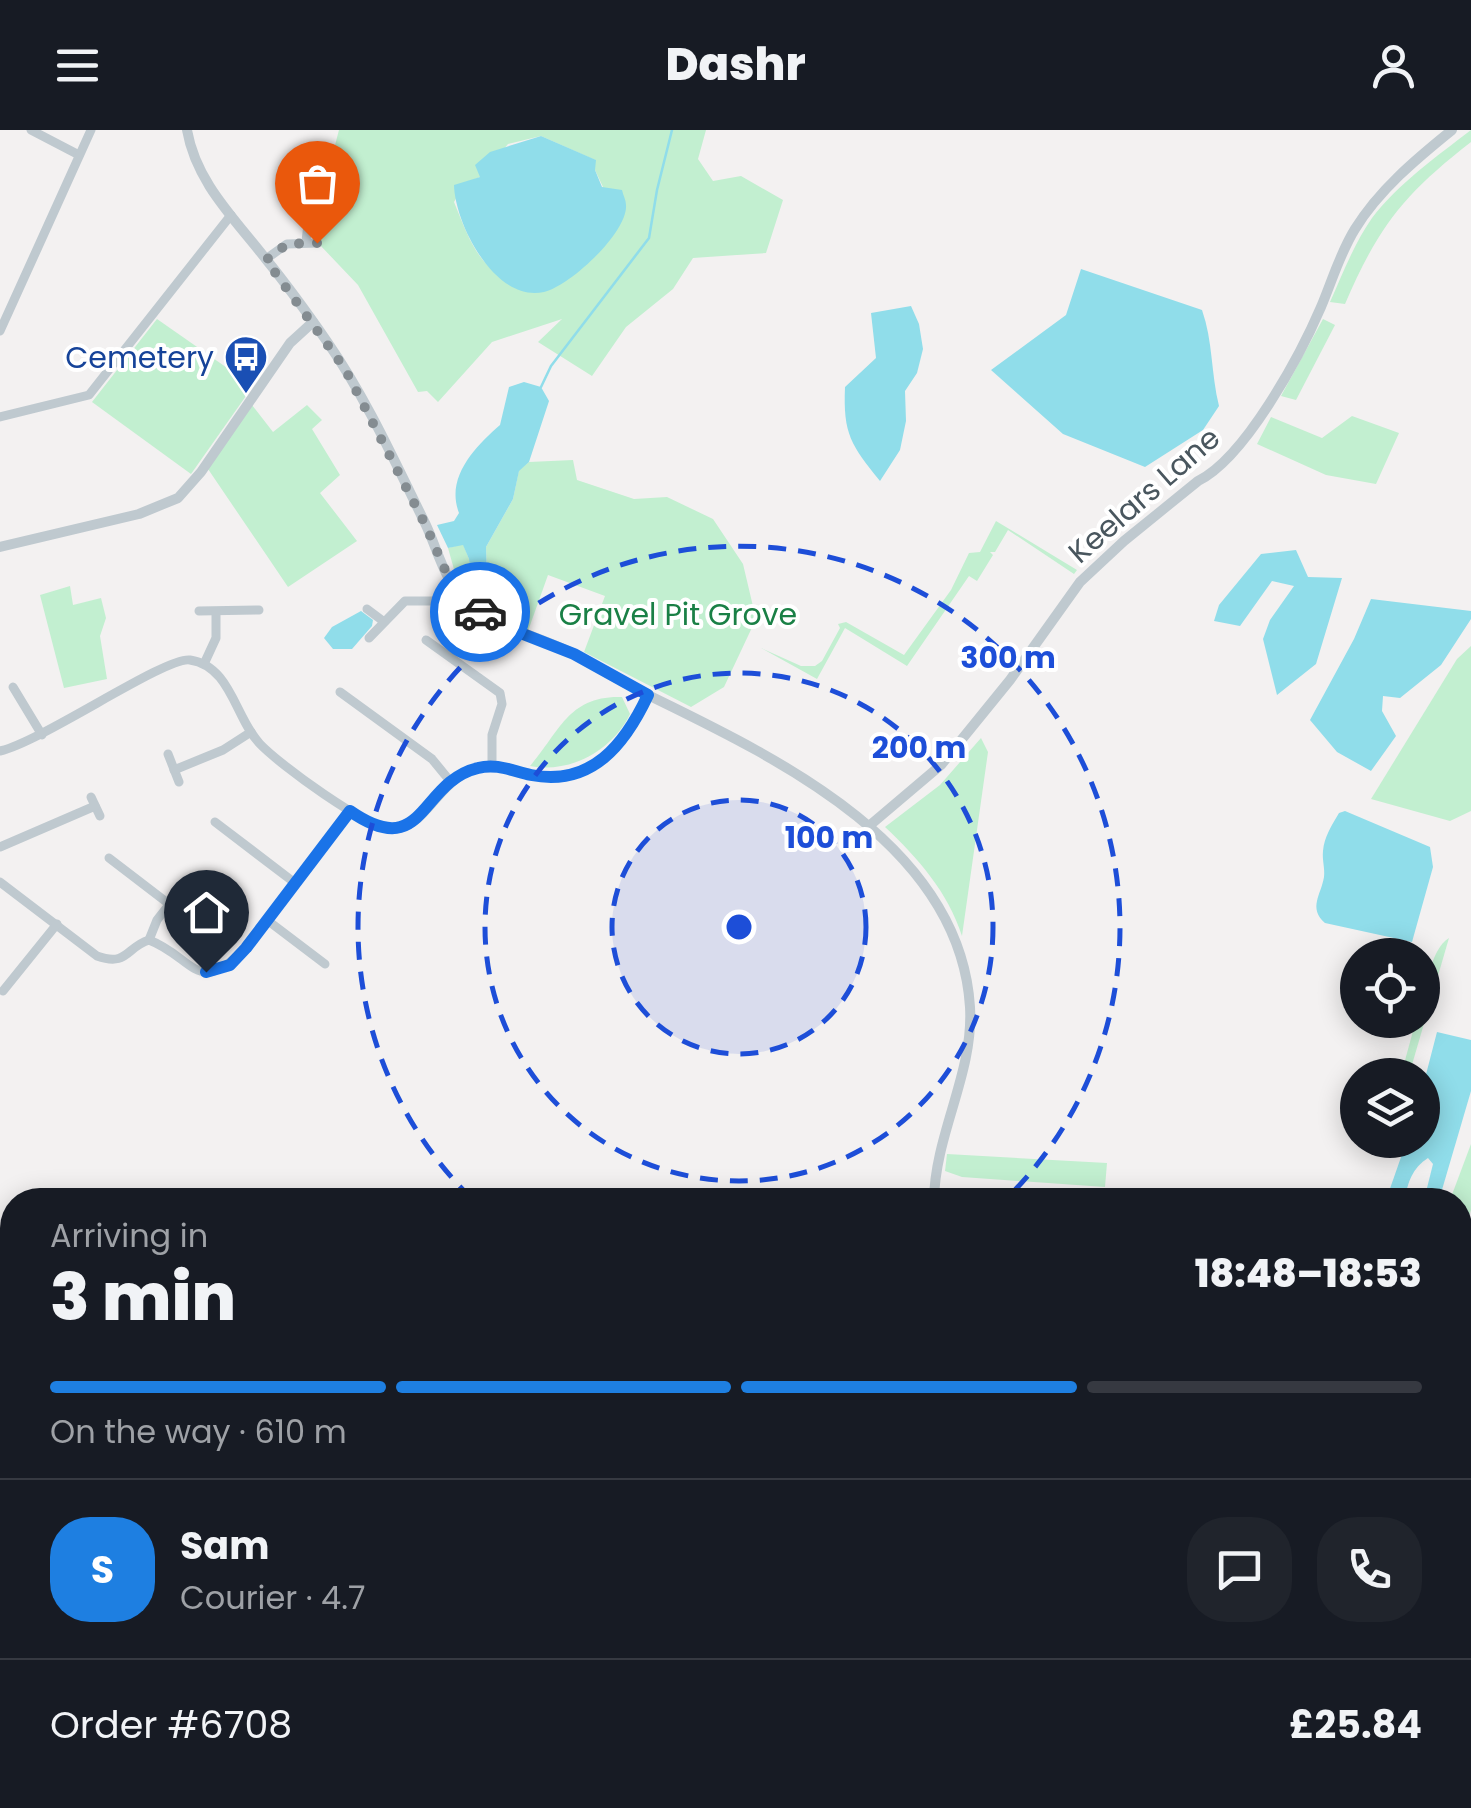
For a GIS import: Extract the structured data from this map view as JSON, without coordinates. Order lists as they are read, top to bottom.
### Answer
{
  "streets": {
    "street": ["Keelars Lane"]
  },
  "parks": ["Gravel Pit Grove"],
  "places": {
    "bus stop": ["Cemetery"]
  },
  "page": {
    "header": "Dashr",
    "heading": ["3 min", "Arriving in", "18:48–18:53"],
    "panel": [
      "Sam",
      "Courier · 4.7",
      "Order #6708",
      "£25.84"
    ],
    "bar": "On the way · 610 m",
    "round": "S"
  },
  "rings": ["300 m", "200 m", "100 m"]
}
